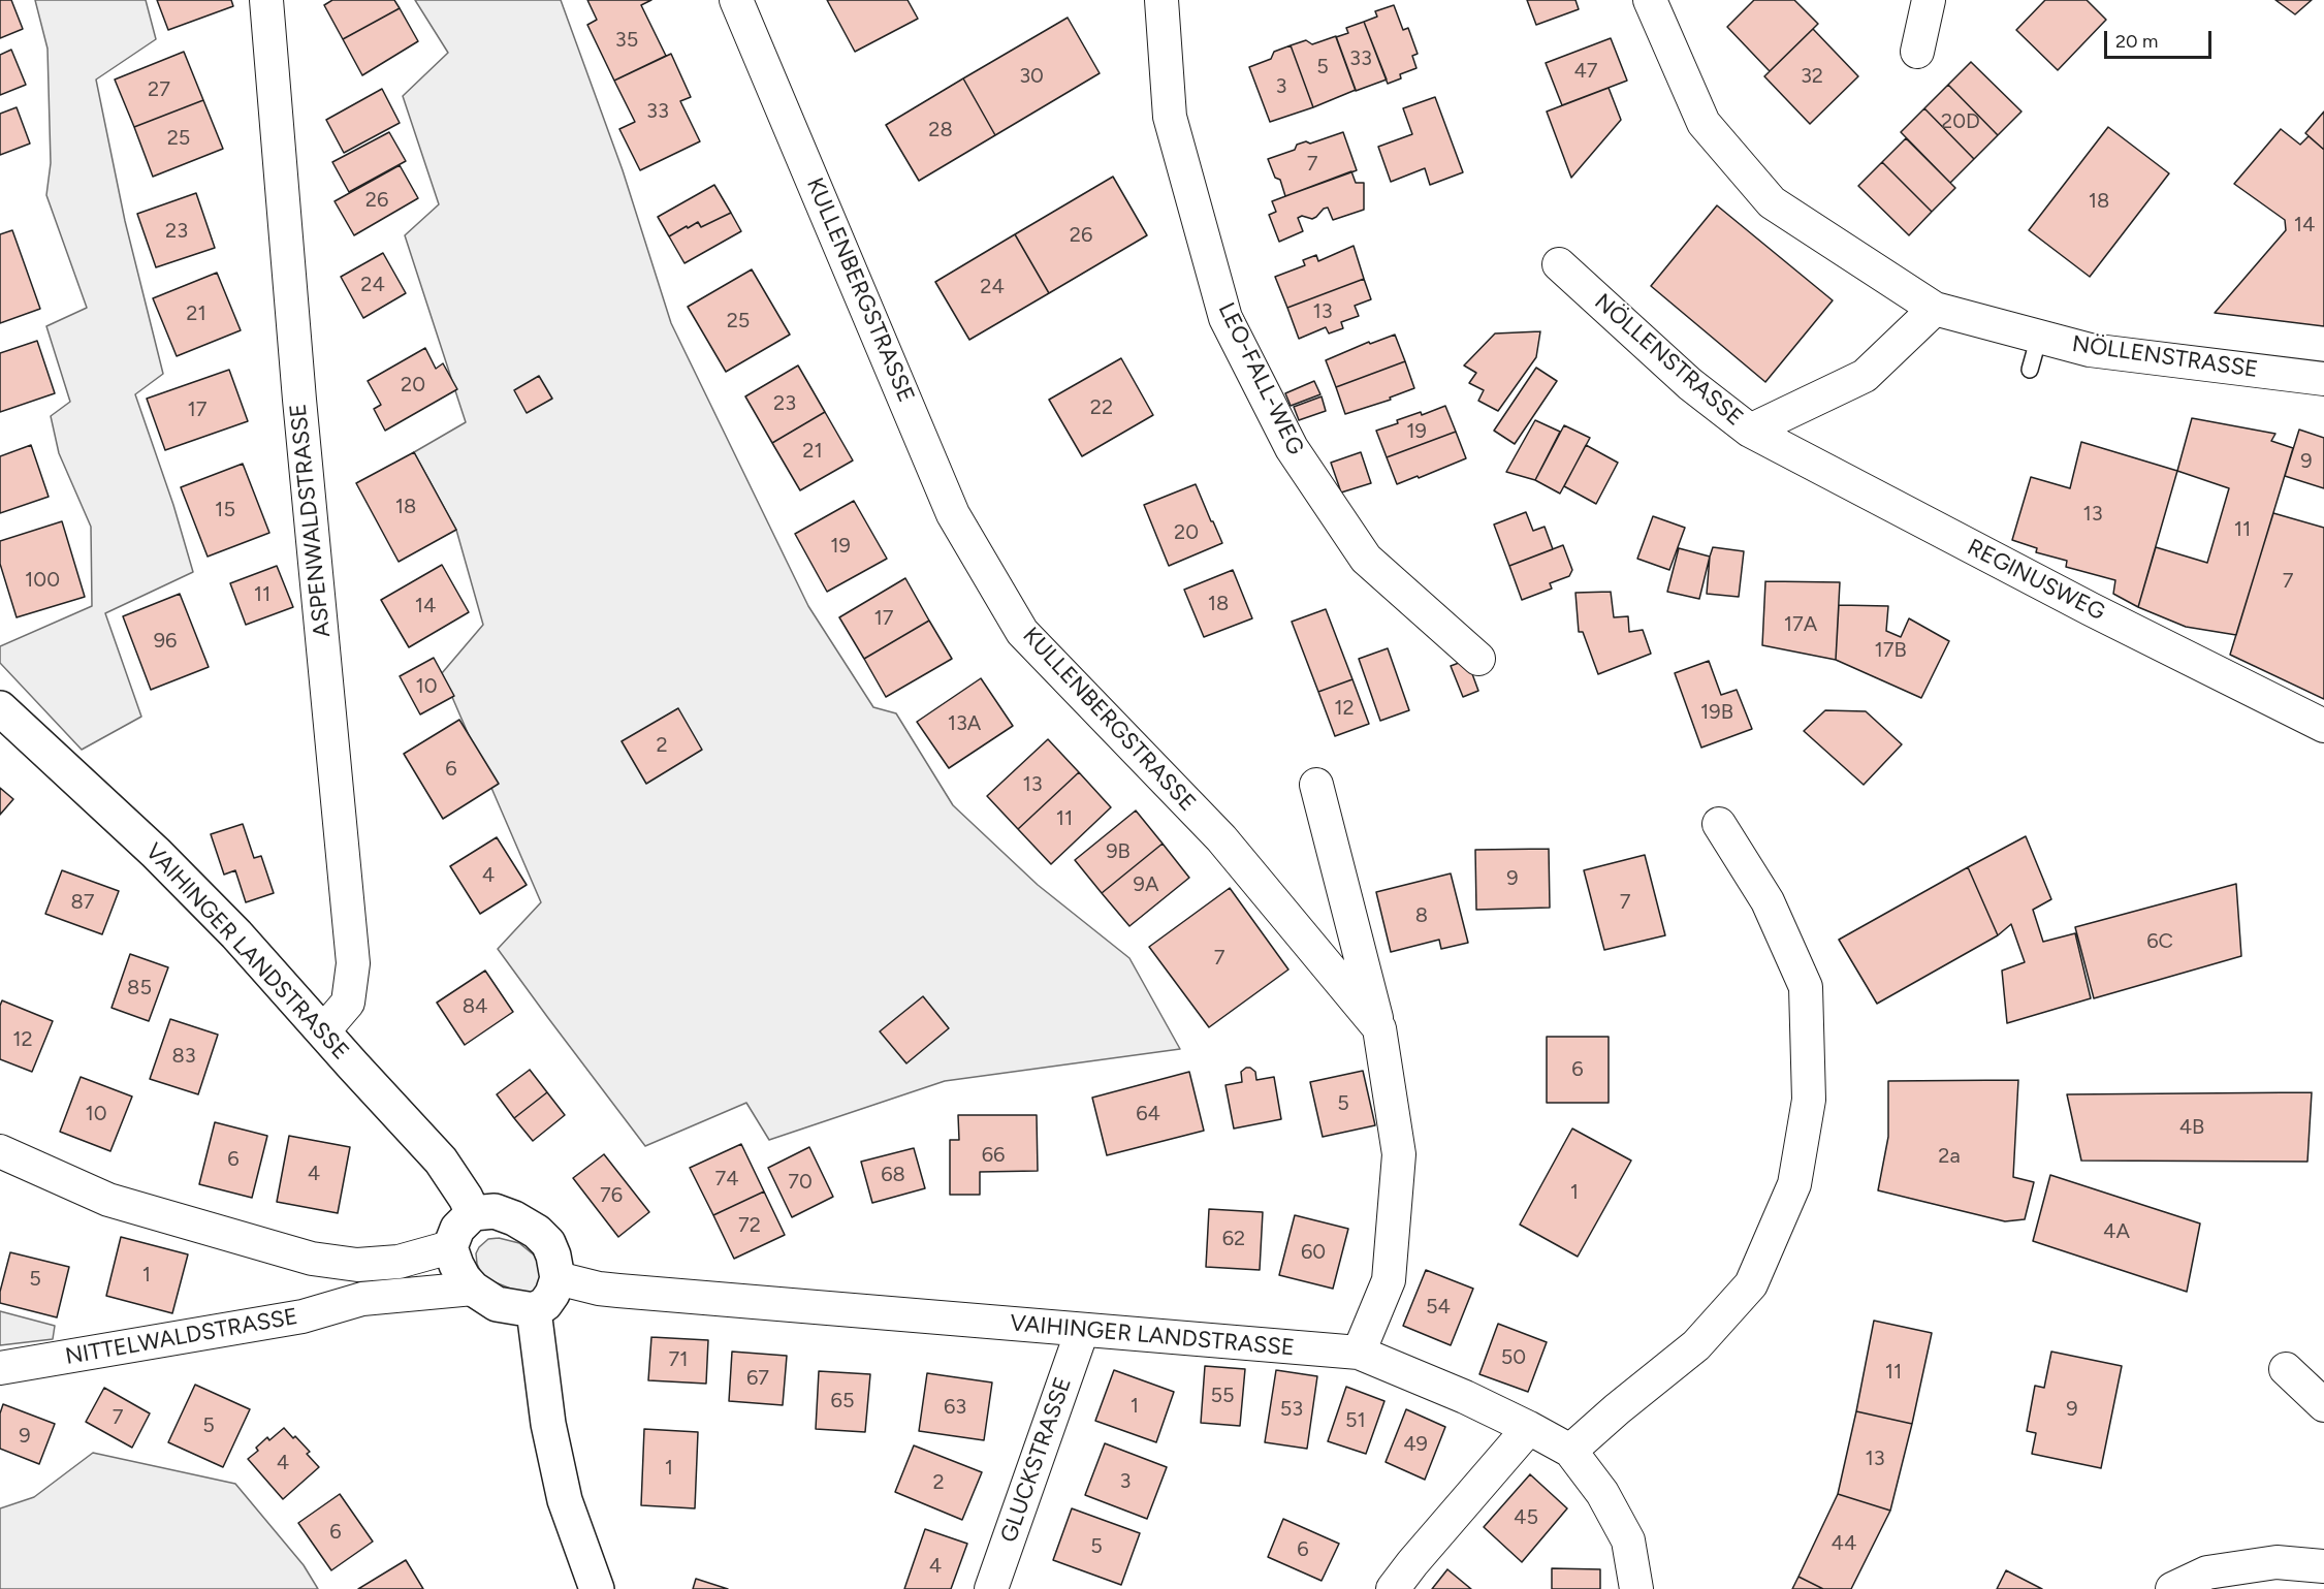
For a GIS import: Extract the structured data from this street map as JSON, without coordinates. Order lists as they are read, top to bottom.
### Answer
{
  "streets": {
    "street": [
      "KULLENBERGSTRASSE",
      "NÖLLENSTRASSE",
      "LEO-FALL-WEG",
      "ASPENWALDSTRASSE",
      "REGINUSWEG",
      "VAIHINGER LANDSTRASSE",
      "NITTELWALDSTRASSE",
      "GLUCKSTRASSE"
    ]
  },
  "crossings": [
    ["NÖLLENSTRASSE", "REGINUSWEG"],
    ["ASPENWALDSTRASSE", "VAIHINGER LANDSTRASSE"],
    ["VAIHINGER LANDSTRASSE", "NITTELWALDSTRASSE"],
    ["VAIHINGER LANDSTRASSE", "GLUCKSTRASSE"]
  ],
  "house_numbers": [
    "35",
    "33",
    "5",
    "47",
    "30",
    "32",
    "3",
    "27",
    "33",
    "20D",
    "28",
    "25",
    "7",
    "26",
    "18",
    "14",
    "23",
    "26",
    "24",
    "24",
    "13",
    "21",
    "25",
    "20",
    "23",
    "22",
    "17",
    "19",
    "21",
    "9",
    "18",
    "15",
    "13",
    "11",
    "20",
    "19",
    "100",
    "7",
    "11",
    "18",
    "14",
    "17",
    "17A",
    "96",
    "17B",
    "10",
    "12",
    "19B",
    "13A",
    "2",
    "6",
    "13",
    "11",
    "9B",
    "4",
    "9",
    "9A",
    "87",
    "7",
    "8",
    "6C",
    "7",
    "85",
    "84",
    "12",
    "83",
    "6",
    "5",
    "10",
    "64",
    "4B",
    "66",
    "2a",
    "6",
    "4",
    "68",
    "74",
    "70",
    "1",
    "76",
    "72",
    "4A",
    "62",
    "60",
    "1",
    "5",
    "54",
    "50",
    "71",
    "11",
    "67",
    "55",
    "65",
    "1",
    "63",
    "53",
    "9",
    "7",
    "51",
    "5",
    "9",
    "49",
    "13",
    "4",
    "1",
    "3",
    "2",
    "45",
    "6",
    "44",
    "5",
    "6",
    "4"
  ],
  "scale_bar": "20 m"
}
